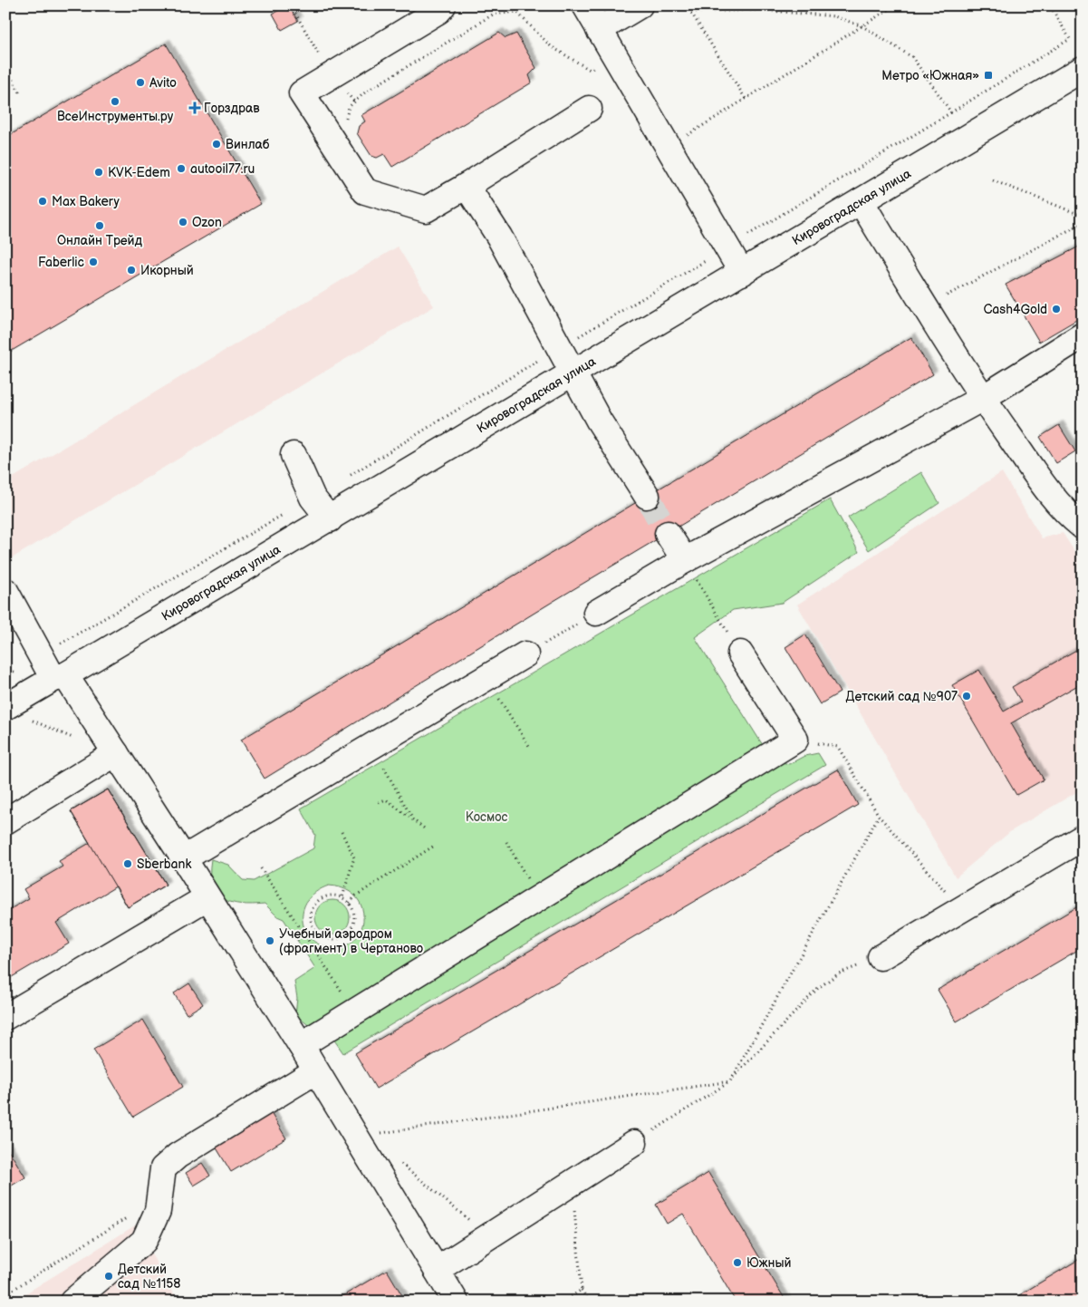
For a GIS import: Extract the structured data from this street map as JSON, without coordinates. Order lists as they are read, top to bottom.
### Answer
{
  "streets": {
    "street": ["Кировоградская улица"]
  },
  "parks": ["Космос"],
  "places": {
    "transit": ["Метро «Южная»"],
    "other": [
      "Avito",
      "ВсеИнструменты.ру",
      "Винлаб",
      "autooil77.ru",
      "KVK-Edem",
      "Max Bakery",
      "Ozon",
      "Онлайн Трейд",
      "Faberlic",
      "Икорный",
      "Cash4Gold",
      "Детский сад №907",
      "Sberbank",
      "Учебный аэродром (фрагмент) в Чертаново",
      "Южный",
      "Детский сад №1158"
    ],
    "health": ["Горздрав"]
  }
}
